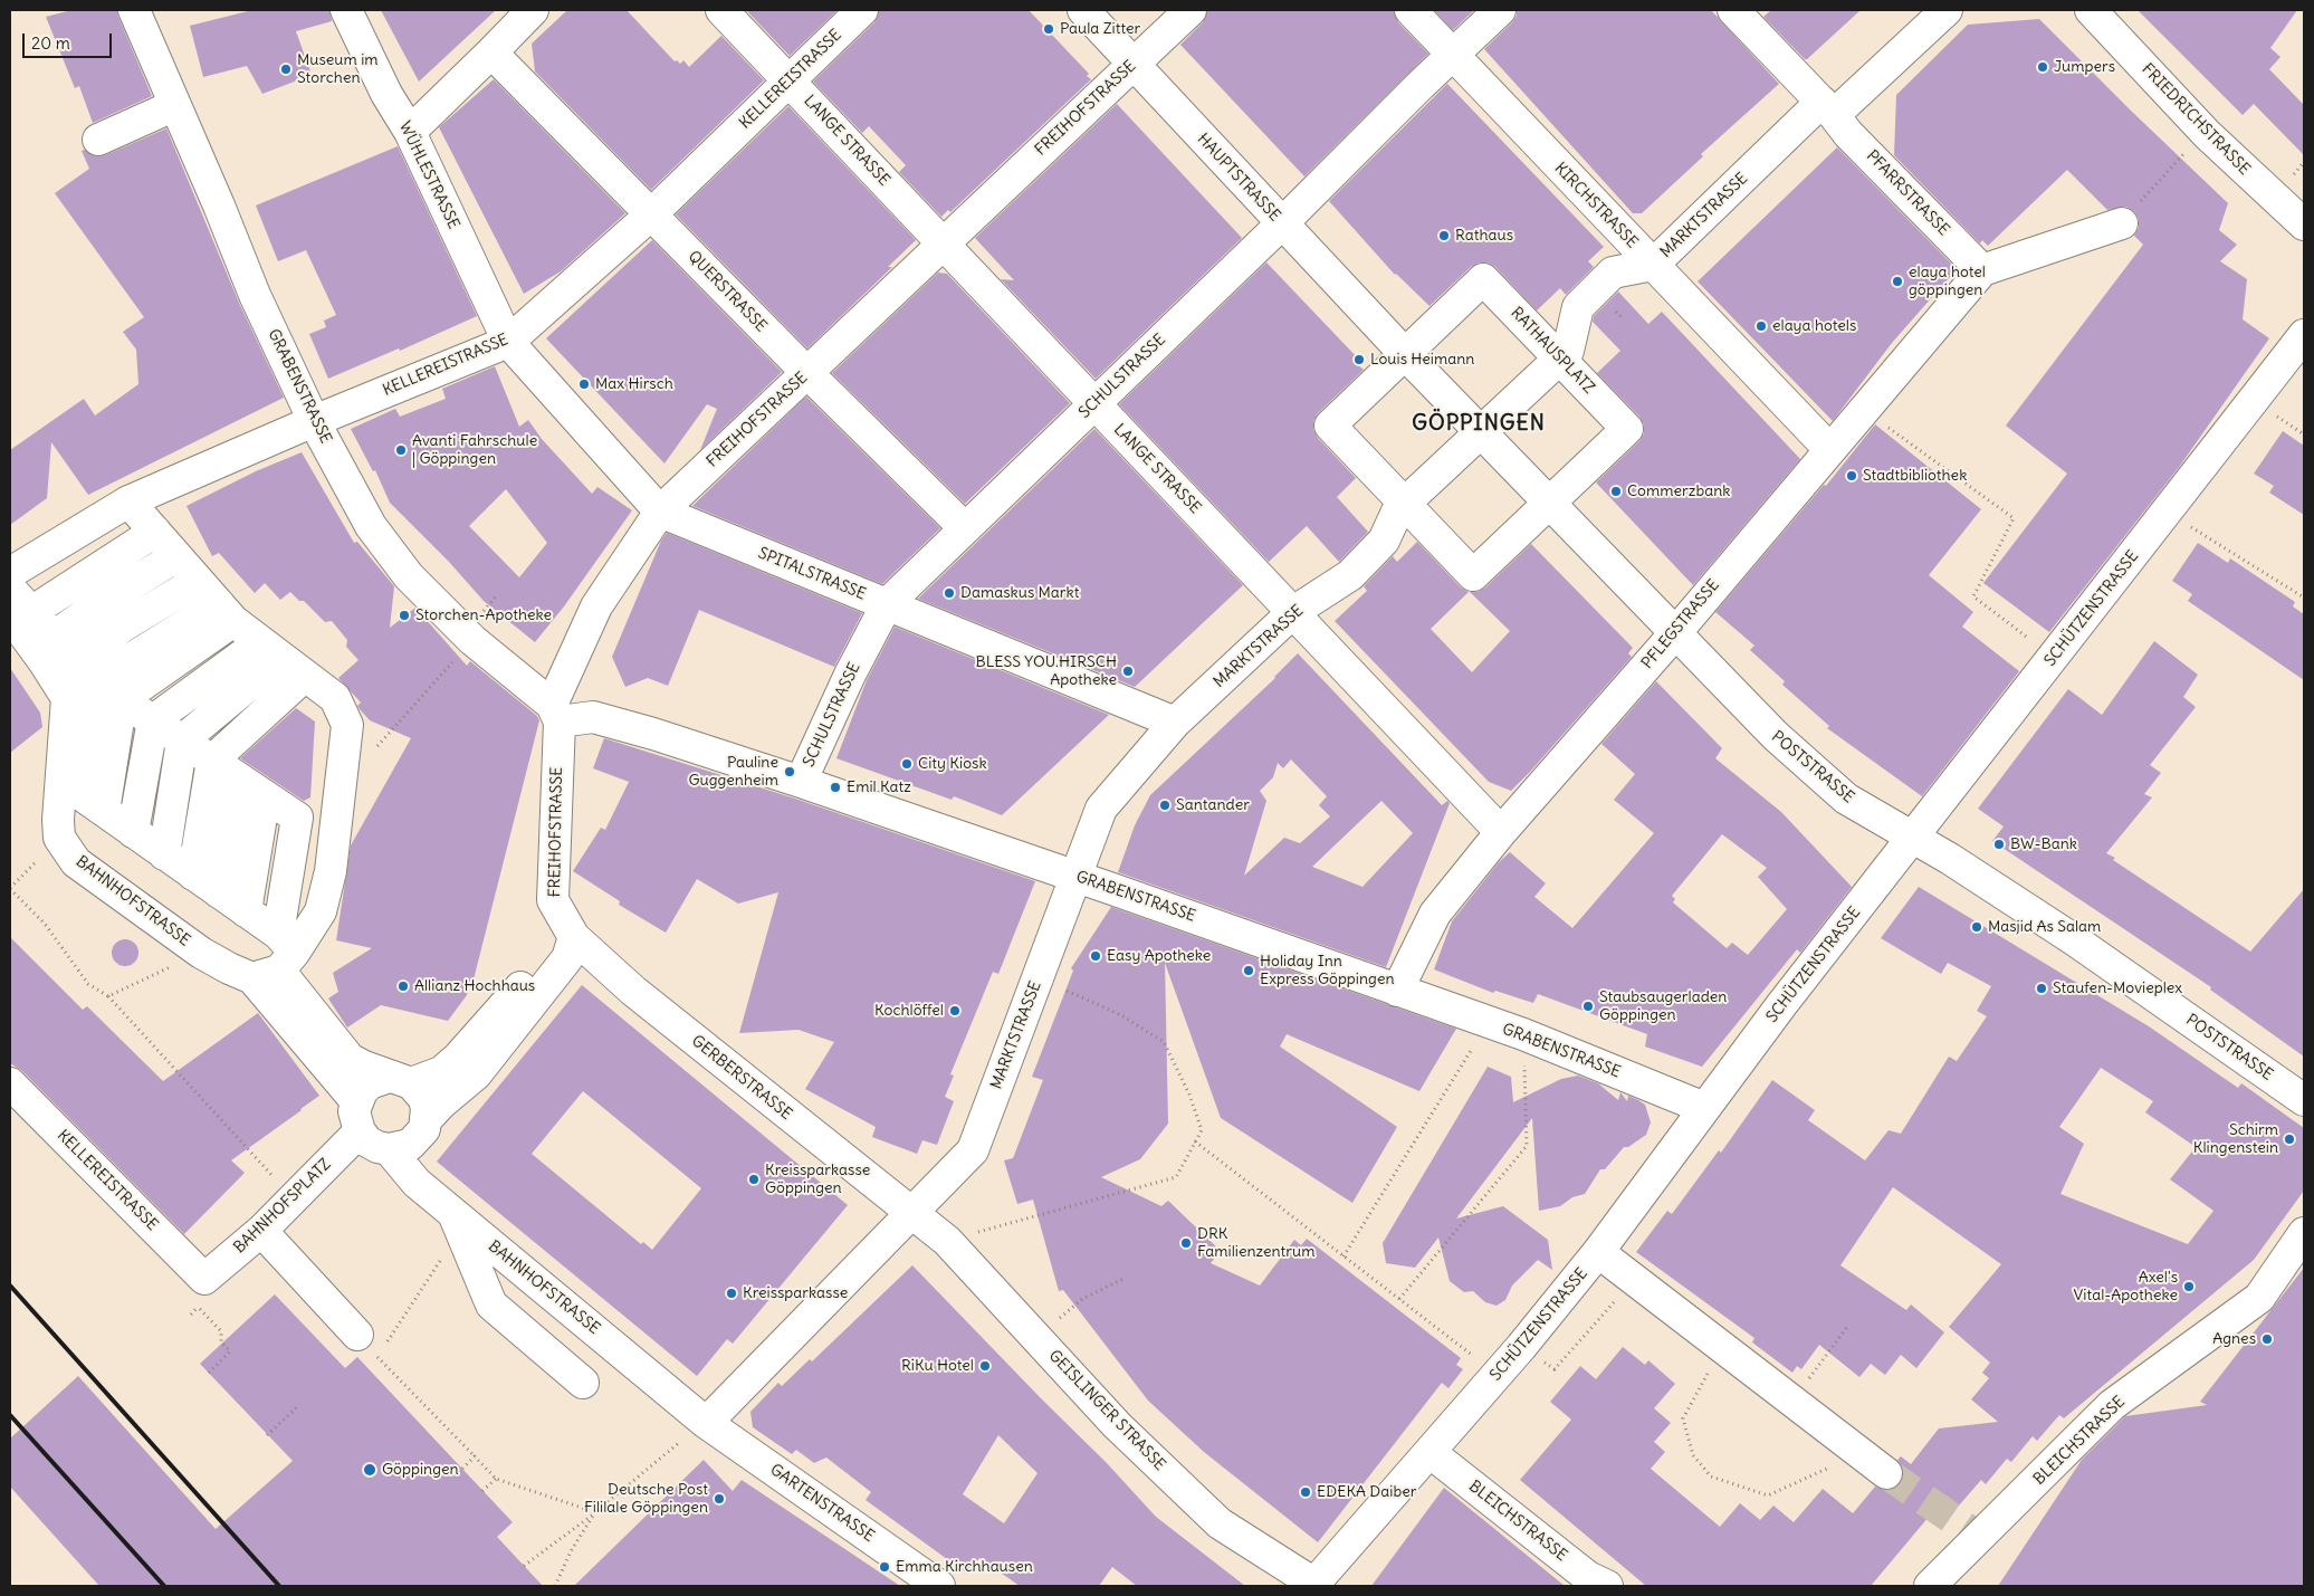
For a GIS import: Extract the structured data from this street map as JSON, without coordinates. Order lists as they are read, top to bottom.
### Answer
{
  "streets": {
    "street": [
      "KELLEREISTRASSE",
      "FREIHOFSTRASSE",
      "FRIEDRICHSTRASSE",
      "LANGE STRASSE",
      "WÜHLESTRASSE",
      "HAUPTSTRASSE",
      "PFARRSTRASSE",
      "KIRCHSTRASSE",
      "MARKTSTRASSE",
      "QUERSTRASSE",
      "RATHAUSPLATZ",
      "SCHULSTRASSE",
      "GRABENSTRASSE",
      "SPITALSTRASSE",
      "SCHÜTZENSTRASSE",
      "PFLEGSTRASSE",
      "POSTSTRASSE",
      "BAHNHOFSTRASSE",
      "GERBERSTRASSE",
      "BAHNHOFSPLATZ",
      "GEISLINGER STRASSE",
      "BLEICHSTRASSE",
      "GARTENSTRASSE"
    ]
  },
  "crossings": [
    ["KELLEREISTRASSE", "LANGE STRASSE"],
    ["KELLEREISTRASSE", "WÜHLESTRASSE"],
    ["KELLEREISTRASSE", "QUERSTRASSE"],
    ["KELLEREISTRASSE", "GRABENSTRASSE"],
    ["KELLEREISTRASSE", "SPITALSTRASSE"],
    ["KELLEREISTRASSE", "BAHNHOFSPLATZ"],
    ["FREIHOFSTRASSE", "LANGE STRASSE"],
    ["FREIHOFSTRASSE", "HAUPTSTRASSE"],
    ["FREIHOFSTRASSE", "QUERSTRASSE"],
    ["FREIHOFSTRASSE", "GRABENSTRASSE"],
    ["FREIHOFSTRASSE", "SPITALSTRASSE"],
    ["FREIHOFSTRASSE", "GERBERSTRASSE"],
    ["LANGE STRASSE", "MARKTSTRASSE"],
    ["LANGE STRASSE", "SCHULSTRASSE"],
    ["LANGE STRASSE", "PFLEGSTRASSE"],
    ["WÜHLESTRASSE", "SPITALSTRASSE"],
    ["HAUPTSTRASSE", "RATHAUSPLATZ"],
    ["HAUPTSTRASSE", "SCHULSTRASSE"],
    ["HAUPTSTRASSE", "POSTSTRASSE"],
    ["PFARRSTRASSE", "MARKTSTRASSE"],
    ["PFARRSTRASSE", "PFLEGSTRASSE"],
    ["KIRCHSTRASSE", "MARKTSTRASSE"],
    ["KIRCHSTRASSE", "SCHULSTRASSE"],
    ["KIRCHSTRASSE", "PFLEGSTRASSE"],
    ["MARKTSTRASSE", "RATHAUSPLATZ"],
    ["MARKTSTRASSE", "GRABENSTRASSE"],
    ["MARKTSTRASSE", "SPITALSTRASSE"],
    ["MARKTSTRASSE", "POSTSTRASSE"],
    ["MARKTSTRASSE", "BAHNHOFSTRASSE"],
    ["MARKTSTRASSE", "GERBERSTRASSE"],
    ["MARKTSTRASSE", "GEISLINGER STRASSE"],
    ["MARKTSTRASSE", "GARTENSTRASSE"],
    ["QUERSTRASSE", "SCHULSTRASSE"],
    ["RATHAUSPLATZ", "POSTSTRASSE"],
    ["SCHULSTRASSE", "GRABENSTRASSE"],
    ["SCHULSTRASSE", "SPITALSTRASSE"],
    ["GRABENSTRASSE", "SCHÜTZENSTRASSE"],
    ["GRABENSTRASSE", "PFLEGSTRASSE"],
    ["SCHÜTZENSTRASSE", "POSTSTRASSE"],
    ["SCHÜTZENSTRASSE", "GEISLINGER STRASSE"],
    ["SCHÜTZENSTRASSE", "BLEICHSTRASSE"],
    ["PFLEGSTRASSE", "POSTSTRASSE"],
    ["BAHNHOFSTRASSE", "BAHNHOFSPLATZ"],
    ["BAHNHOFSTRASSE", "GARTENSTRASSE"],
    ["GERBERSTRASSE", "GEISLINGER STRASSE"]
  ],
  "districts": ["GÖPPINGEN"],
  "places": [
    "Paula Zitter",
    "Jumpers",
    "Museum im Storchen",
    "Rathaus",
    "elaya hotel göppingen",
    "elaya hotels",
    "Louis Heimann",
    "Max Hirsch",
    "Avanti Fahrschule | Göppingen",
    "Stadtbibliothek",
    "Commerzbank",
    "Damaskus Markt",
    "Storchen-Apotheke",
    "BLESS YOU.HIRSCH Apotheke",
    "City Kiosk",
    "Pauline Guggenheim",
    "Emil Katz",
    "Santander",
    "BW-Bank",
    "Masjid As Salam",
    "Easy Apotheke",
    "Holiday Inn Express Göppingen",
    "Allianz Hochhaus",
    "Staufen-Movieplex",
    "Staubsaugerladen Göppingen",
    "Kochlöffel",
    "Schirm Klingenstein",
    "Kreissparkasse Göppingen",
    "DRK Familienzentrum",
    "Axel's Vital-Apotheke",
    "Kreissparkasse",
    "Agnes",
    "RiKu Hotel",
    "Göppingen",
    "EDEKA Daiber",
    "Deutsche Post Fililale Göppingen",
    "Emma Kirchhausen"
  ],
  "scale_bar": "20 m"
}
